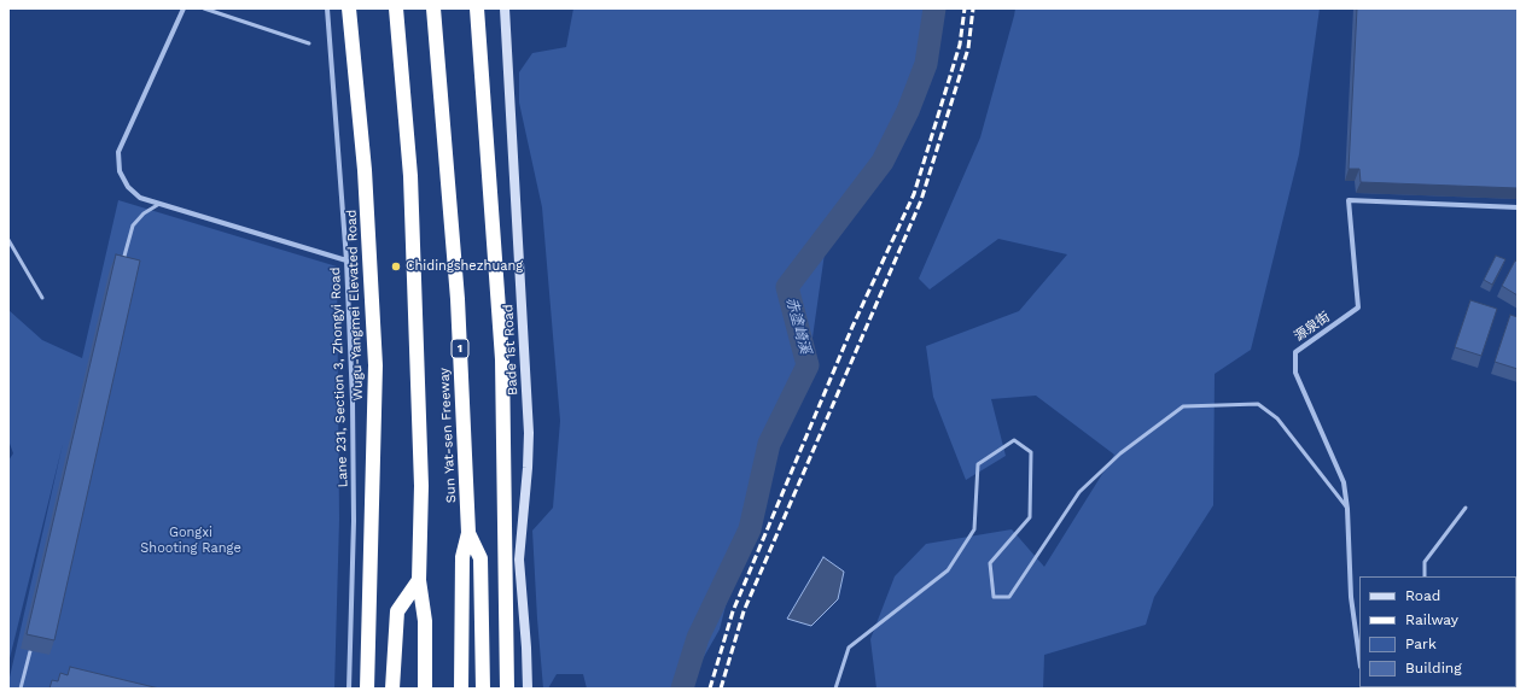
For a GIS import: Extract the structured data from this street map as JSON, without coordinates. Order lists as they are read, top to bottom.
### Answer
{
  "streets": {
    "highway": ["Wugu-Yangmei Elevated Road", "1", "Sun Yat-sen Freeway"],
    "street": ["源泉街", "Bade 1st Road", "Lane 231, Section 3, Zhongyi Road"]
  },
  "water": ["赤塗崎溪"],
  "parks": ["Gongxi Shooting Range"],
  "places": ["Chidingshezhuang"],
  "legend": [
    "Road",
    "Railway",
    "Park",
    "Building"
  ]
}
